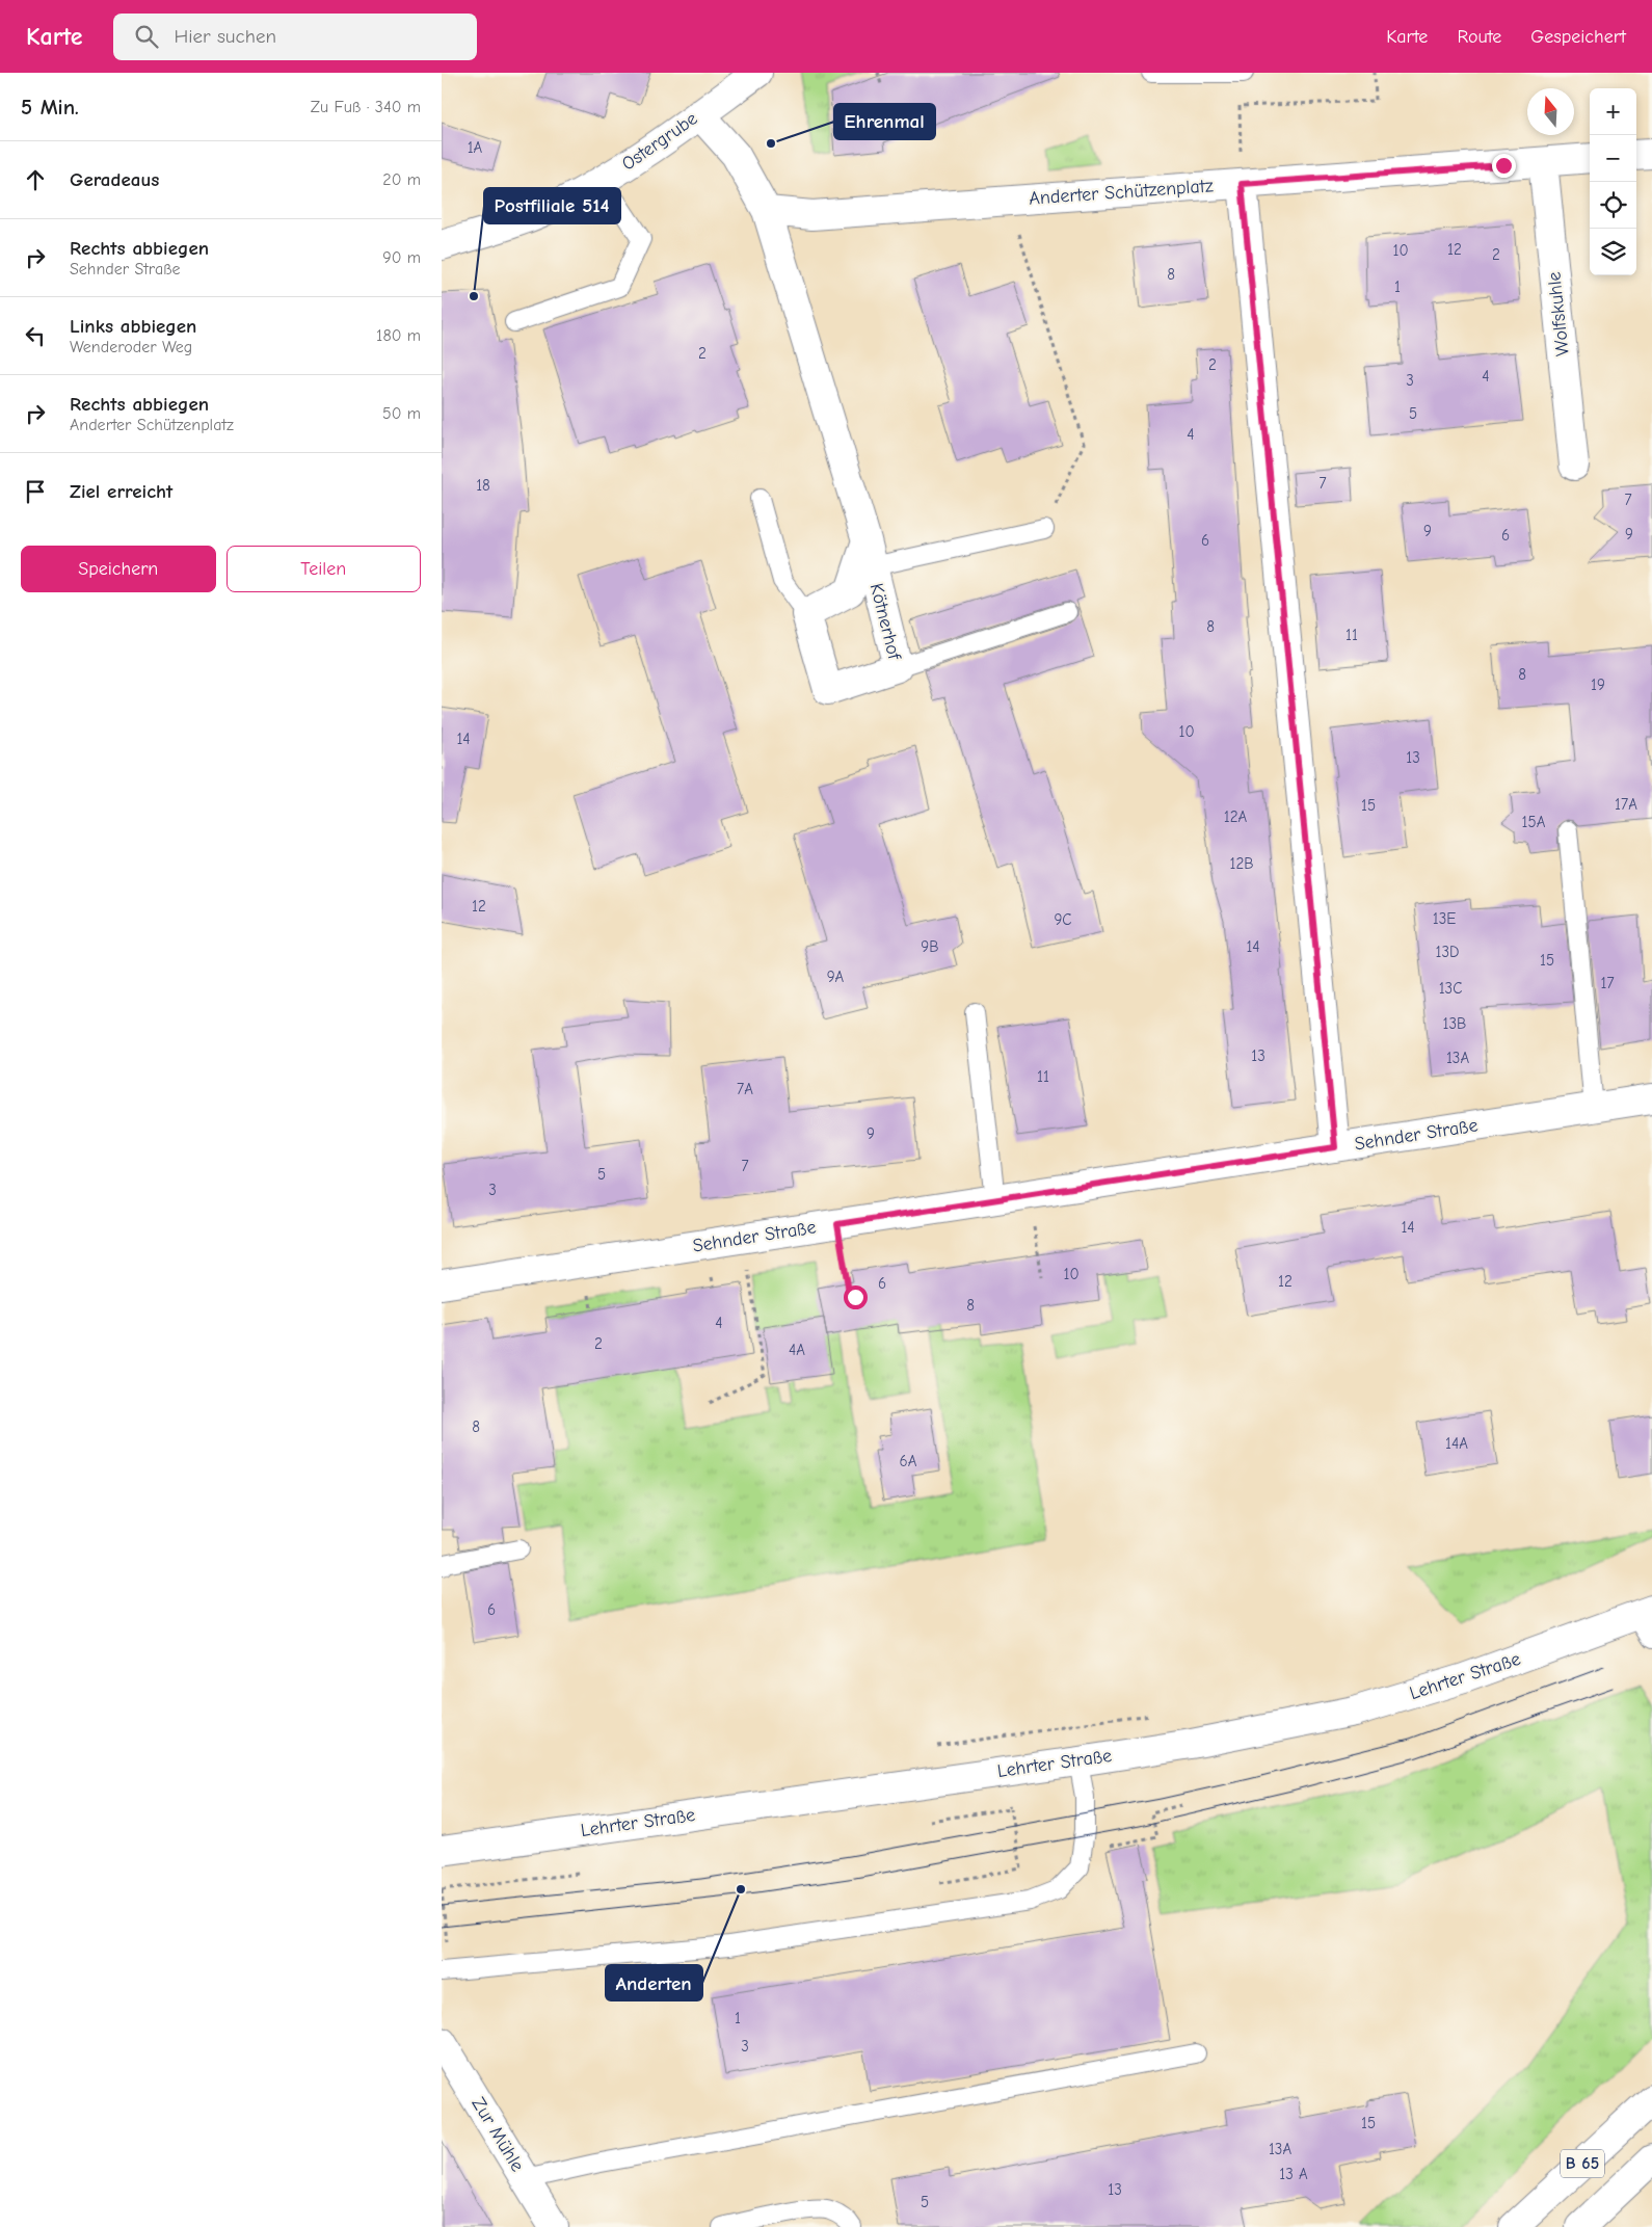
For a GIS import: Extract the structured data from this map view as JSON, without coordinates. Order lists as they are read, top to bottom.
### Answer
{
  "streets": {
    "main road": [
      "Ostergrube",
      "Anderter Schützenplatz",
      "Wolfskuhle",
      "Kötnerhof",
      "Sehnder Straße",
      "Lehrter Straße",
      "Zur Mühle",
      "B 65"
    ]
  },
  "crossings": [
    ["Anderter Schützenplatz", "Wolfskuhle"],
    ["Anderter Schützenplatz", "Kötnerhof"]
  ],
  "places": ["Ehrenmal", "Postfiliale 514", "Anderten"],
  "house_numbers": [
    "1A",
    "12",
    "10",
    "2",
    "8",
    "1",
    "2",
    "2",
    "4",
    "3",
    "5",
    "4",
    "7",
    "18",
    "7",
    "9",
    "9",
    "6",
    "6",
    "8",
    "11",
    "8",
    "19",
    "10",
    "14",
    "13",
    "17A",
    "15",
    "12A",
    "15A",
    "12B",
    "12",
    "13E",
    "9C",
    "9B",
    "14",
    "13D",
    "15",
    "9A",
    "17",
    "13C",
    "13B",
    "13",
    "13A",
    "11",
    "7A",
    "9",
    "7",
    "5",
    "3",
    "14",
    "10",
    "12",
    "6",
    "8",
    "4",
    "2",
    "4A",
    "8",
    "14A",
    "6A",
    "6",
    "1",
    "3",
    "15",
    "13A",
    "13 A",
    "13",
    "5"
  ],
  "north": "top",
  "page": {
    "header": "Karte",
    "search": "Hier suchen",
    "nav": ["Karte", "Route", "Gespeichert"],
    "heading": ["5 Min.", "Zu Fuß · 340 m"],
    "map_buttons": ["+", "−"],
    "list": [
      ["Geradeaus", "20 m"],
      ["Rechts abbiegen", "Sehnder Straße", "90 m"],
      ["Links abbiegen", "Wenderoder Weg", "180 m"],
      ["Rechts abbiegen", "Anderter Schützenplatz", "50 m"],
      "Ziel erreicht"
    ],
    "buttons": ["Speichern", "Teilen"]
  }
}
